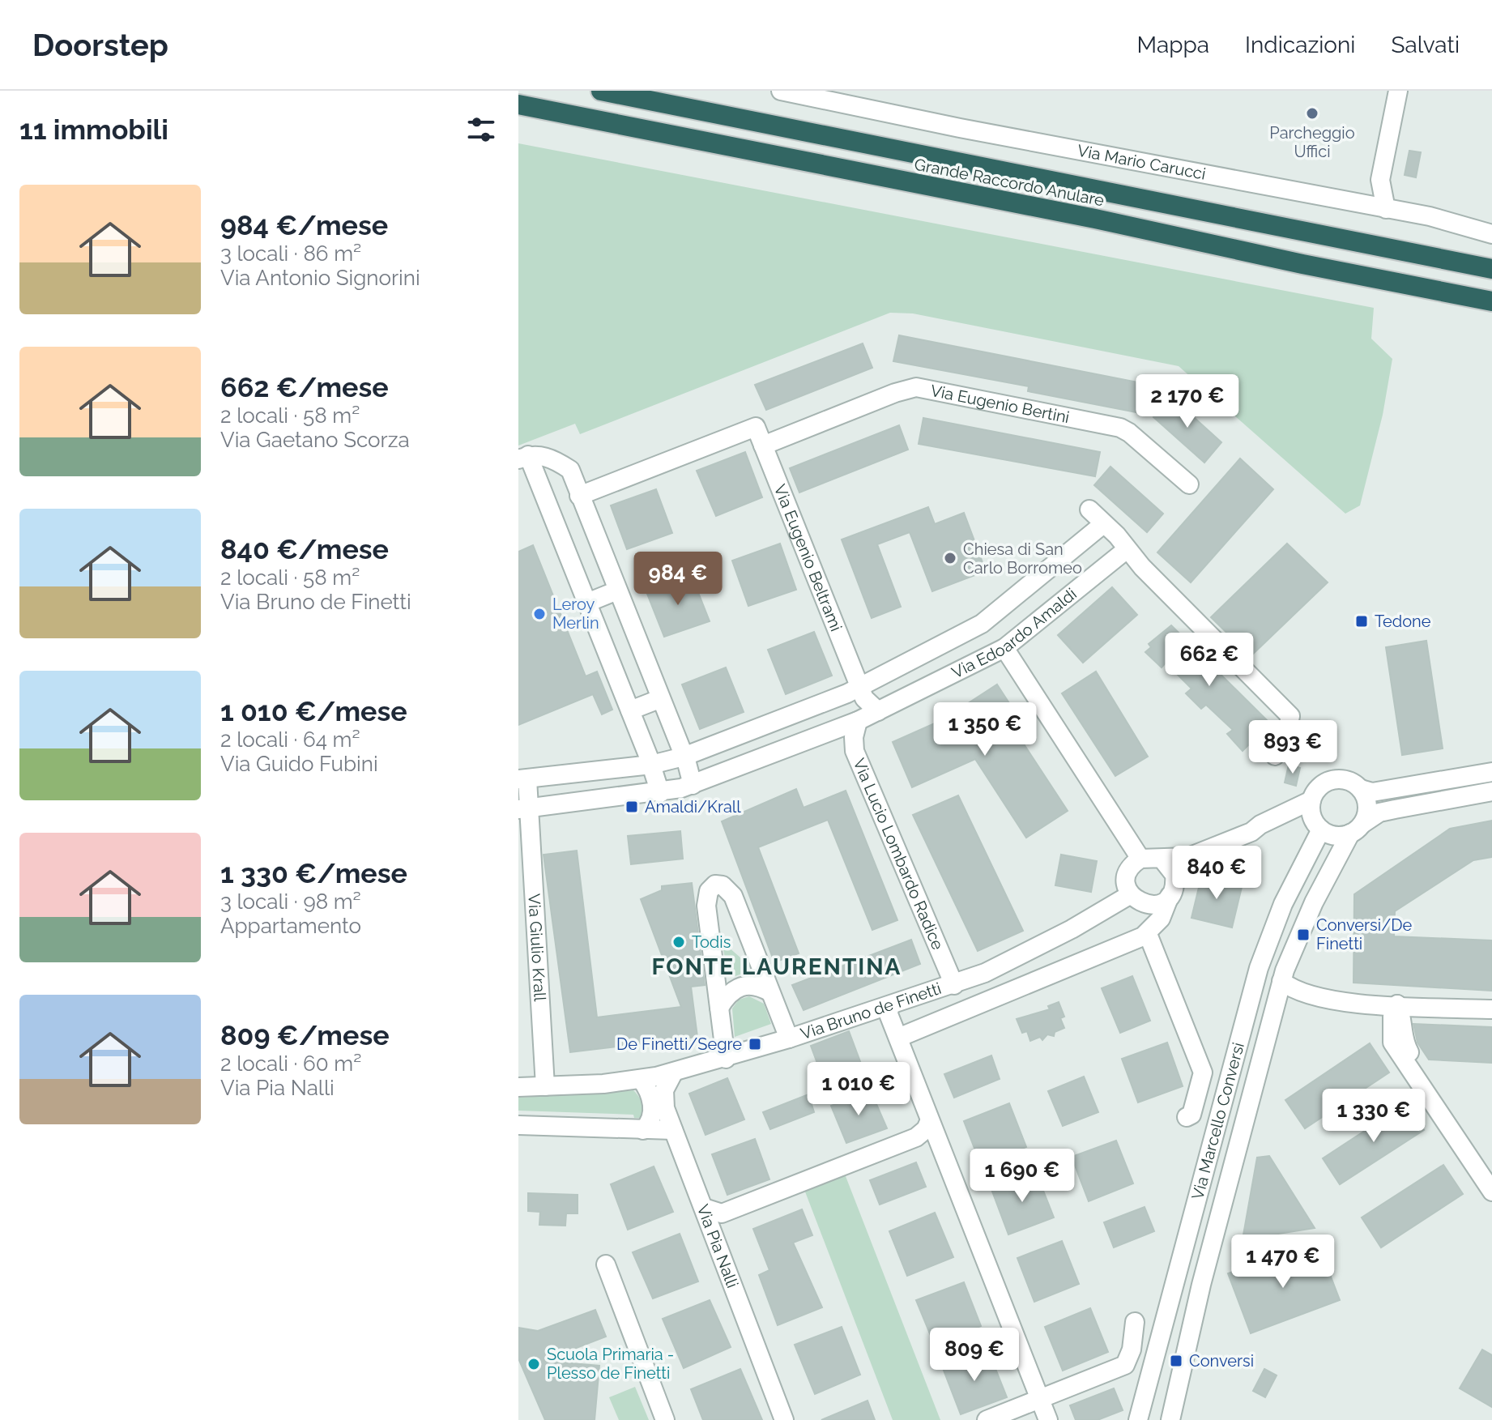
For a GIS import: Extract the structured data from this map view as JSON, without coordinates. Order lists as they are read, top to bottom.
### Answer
{
  "streets": {
    "highway": ["Grande Raccordo Anulare"],
    "street": [
      "Via Mario Carucci",
      "Via Eugenio Bertini",
      "Via Eugenio Beltrami",
      "Via Edoardo Amaldi",
      "Via Lucio Lombardo Radice",
      "Via Giulio Krall",
      "Via Bruno de Finetti",
      "Via Marcello Conversi",
      "Via Pia Nalli"
    ]
  },
  "crossings": [
    ["Via Eugenio Bertini", "Via Eugenio Beltrami"],
    ["Via Eugenio Beltrami", "Via Edoardo Amaldi"],
    ["Via Edoardo Amaldi", "Via Lucio Lombardo Radice"],
    ["Via Edoardo Amaldi", "Via Giulio Krall"],
    ["Via Lucio Lombardo Radice", "Via Bruno de Finetti"],
    ["Via Giulio Krall", "Via Bruno de Finetti"],
    ["Via Bruno de Finetti", "Via Pia Nalli"]
  ],
  "districts": ["FONTE LAURENTINA"],
  "places": {
    "other": [
      "Parcheggio Uffici",
      "Chiesa di San Carlo Borromeo",
      "Leroy Merlin",
      "Todis",
      "Scuola Primaria - Plesso de Finetti"
    ],
    "transit": [
      "Tedone",
      "Amaldi/Krall",
      "Conversi/De Finetti",
      "De Finetti/Segre",
      "Conversi"
    ]
  },
  "page": {
    "header": "Doorstep",
    "nav": ["Mappa", "Indicazioni", "Salvati"],
    "heading": "11 immobili",
    "list": [
      {
        "name": "984 €/mese",
        "note": "3 locali · 86 m² · Via Antonio Signorini"
      },
      {
        "name": "662 €/mese",
        "note": "2 locali · 58 m² · Via Gaetano Scorza"
      },
      {
        "name": "840 €/mese",
        "note": "2 locali · 58 m² · Via Bruno de Finetti"
      },
      {
        "name": "1 010 €/mese",
        "note": "2 locali · 64 m² · Via Guido Fubini"
      },
      {
        "name": "1 330 €/mese",
        "note": "3 locali · 98 m² · Appartamento"
      },
      {
        "name": "809 €/mese",
        "note": "2 locali · 60 m² · Via Pia Nalli"
      }
    ],
    "price": [
      "2 170 €",
      "984 €",
      "662 €",
      "1 350 €",
      "893 €",
      "840 €",
      "1 010 €",
      "1 330 €",
      "1 690 €",
      "1 470 €",
      "809 €"
    ]
  }
}
